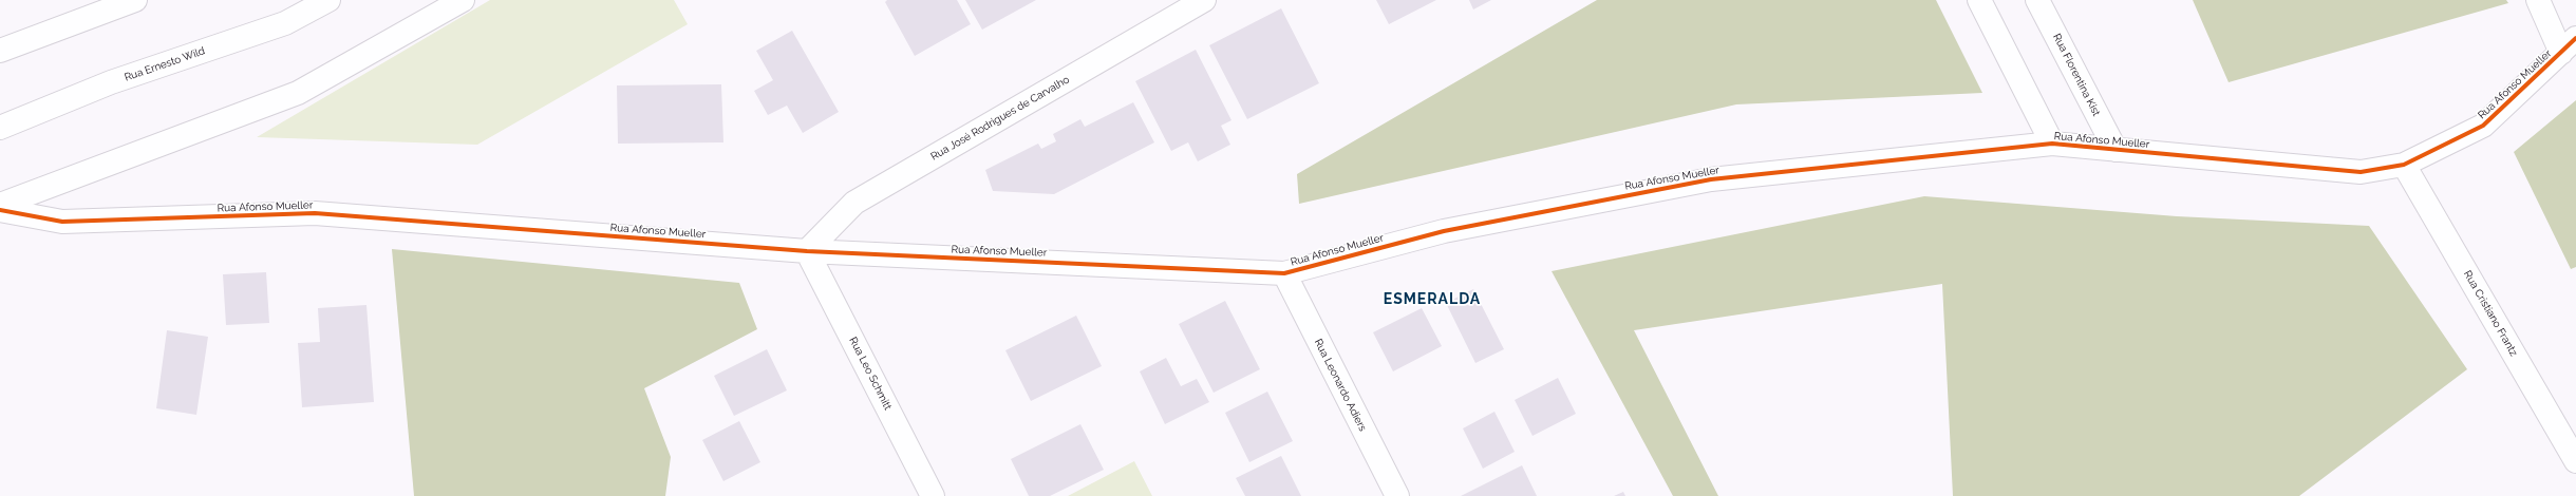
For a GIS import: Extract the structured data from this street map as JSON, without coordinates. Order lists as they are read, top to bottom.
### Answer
{
  "streets": {
    "street": [
      "Rua Ernesto Wild",
      "Rua Florentina Kist",
      "Rua Afonso Mueller",
      "Rua José Rodrigues de Carvalho",
      "Rua Cristiano Frantz",
      "Rua Leo Schmitt",
      "Rua Leonardo Adiers"
    ]
  },
  "crossings": [
    ["Rua Florentina Kist", "Rua Afonso Mueller"],
    ["Rua Afonso Mueller", "Rua José Rodrigues de Carvalho"],
    ["Rua Afonso Mueller", "Rua Cristiano Frantz"],
    ["Rua Afonso Mueller", "Rua Leo Schmitt"],
    ["Rua Afonso Mueller", "Rua Leonardo Adiers"],
    ["Rua José Rodrigues de Carvalho", "Rua Leo Schmitt"]
  ],
  "districts": ["ESMERALDA"]
}
